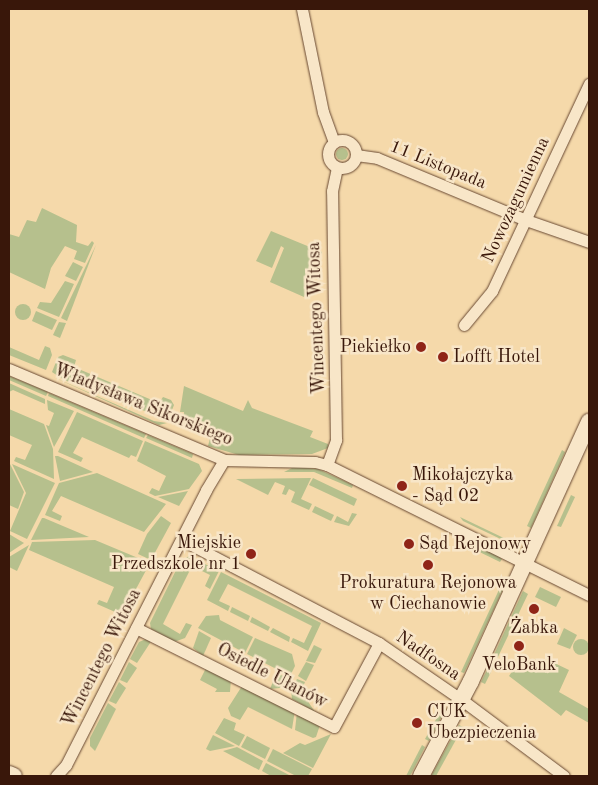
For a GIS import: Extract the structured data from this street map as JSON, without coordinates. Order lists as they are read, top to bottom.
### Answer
{
  "streets": {
    "street": [
      "11 Listopada",
      "Nowozagumienna",
      "Wincentego Witosa",
      "Władysława Sikorskiego",
      "Nadfosna",
      "Osiedle Ułanów"
    ]
  },
  "crossings": [
    ["11 Listopada", "Nowozagumienna"],
    ["11 Listopada", "Wincentego Witosa"],
    ["Wincentego Witosa", "Władysława Sikorskiego"],
    ["Wincentego Witosa", "Nadfosna"],
    ["Wincentego Witosa", "Osiedle Ułanów"],
    ["Nadfosna", "Osiedle Ułanów"]
  ],
  "places": [
    "Piekiełko",
    "Lofft Hotel",
    "Mikołajczyka - Sąd 02",
    "Sąd Rejonowy",
    "Miejskie Przedszkole nr 1",
    "Prokuratura Rejonowa w Ciechanowie",
    "Żabka",
    "VeloBank",
    "CUK Ubezpieczenia"
  ]
}
